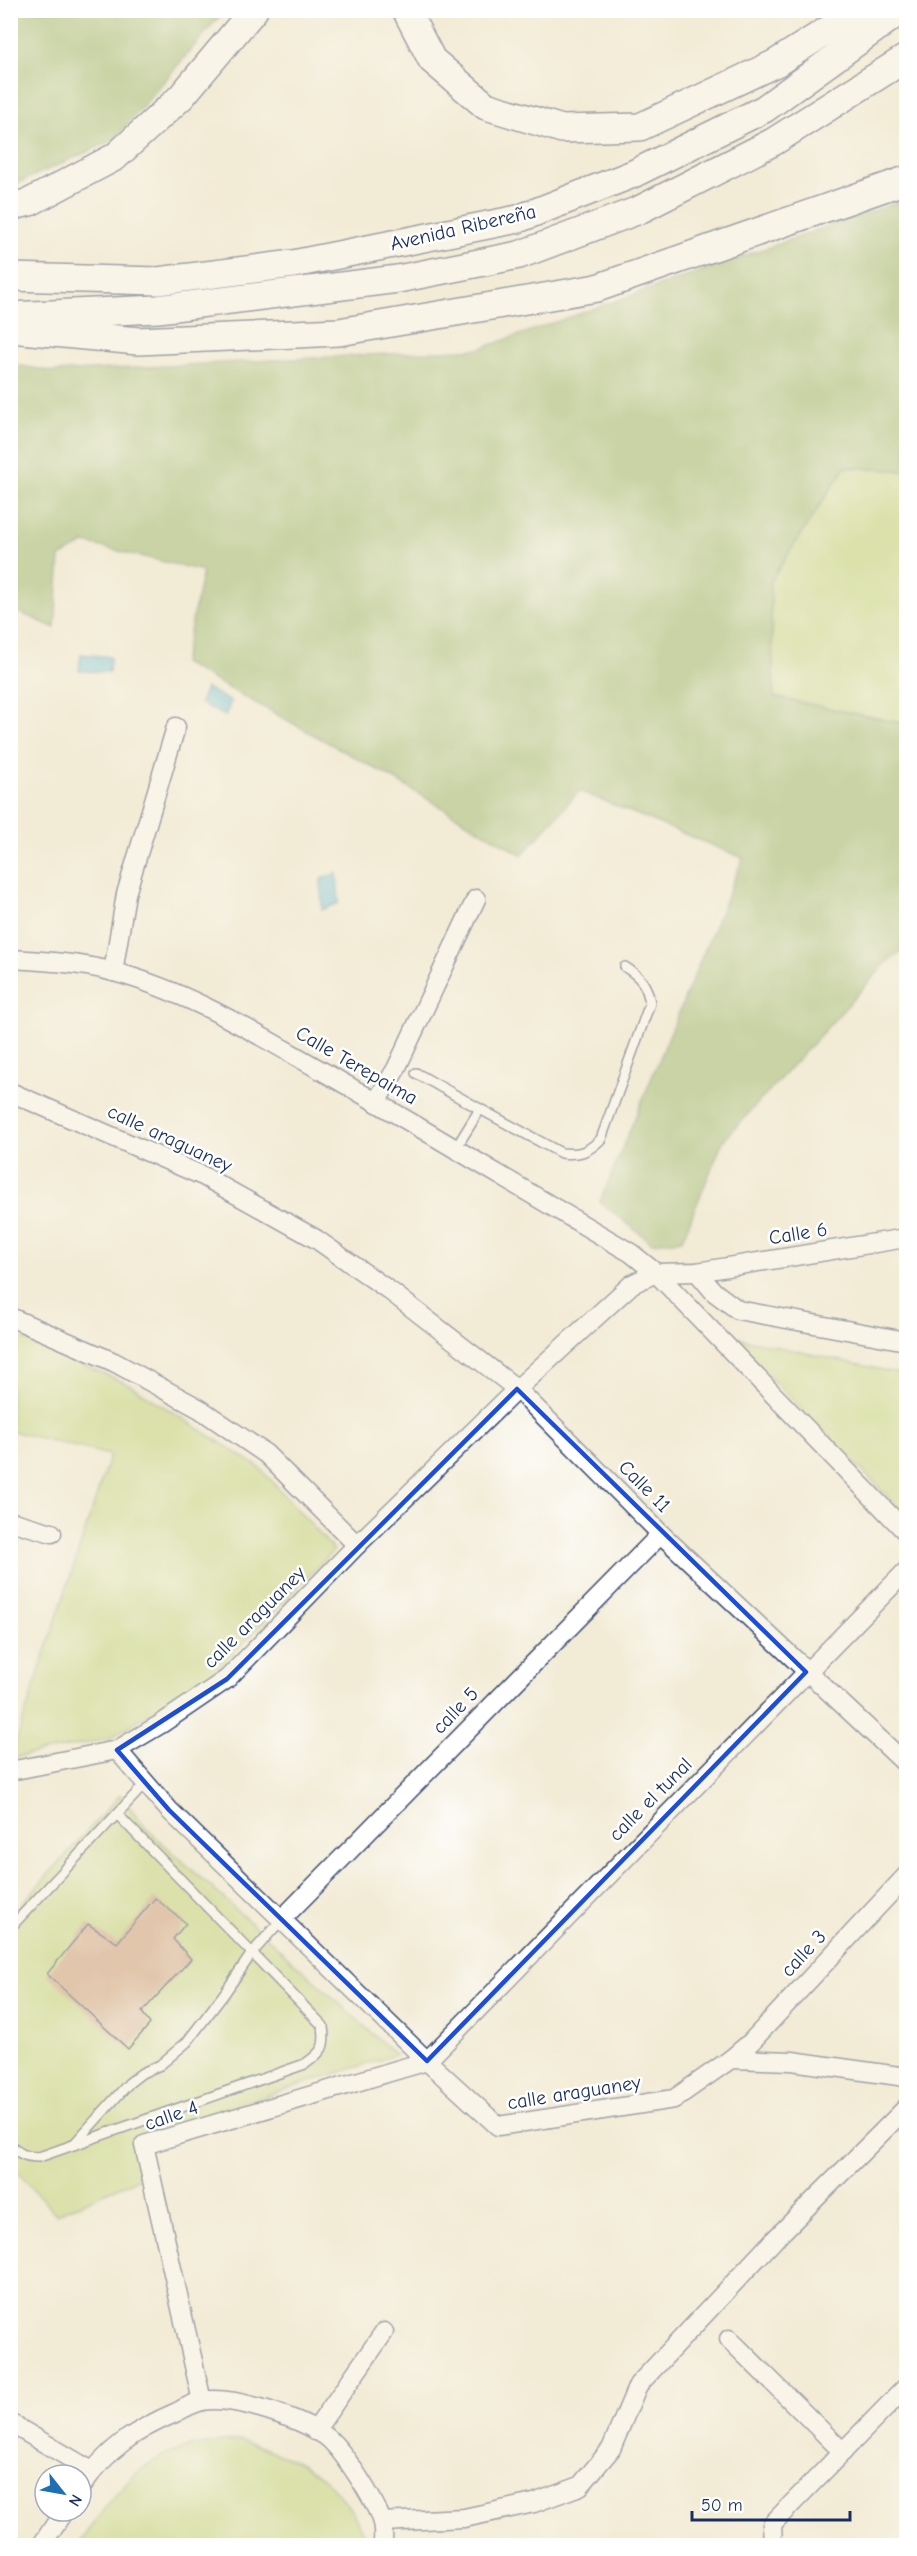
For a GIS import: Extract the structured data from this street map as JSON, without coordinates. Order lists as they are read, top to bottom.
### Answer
{
  "streets": {
    "main road": ["Avenida Ribereña"],
    "street": [
      "Calle Terepaima",
      "calle araguaney",
      "Calle 6",
      "Calle 11",
      "calle 5",
      "calle el tunal",
      "calle 3",
      "calle 4"
    ]
  },
  "crossings": [
    ["calle araguaney", "Calle 11"],
    ["calle araguaney", "calle 5"],
    ["calle araguaney", "calle el tunal"],
    ["calle araguaney", "calle 3"],
    ["calle araguaney", "calle 4"],
    ["Calle 11", "calle 5"],
    ["Calle 11", "calle el tunal"],
    ["calle el tunal", "calle 4"]
  ],
  "scale_bar": "50 m",
  "north": "bottom right"
}
